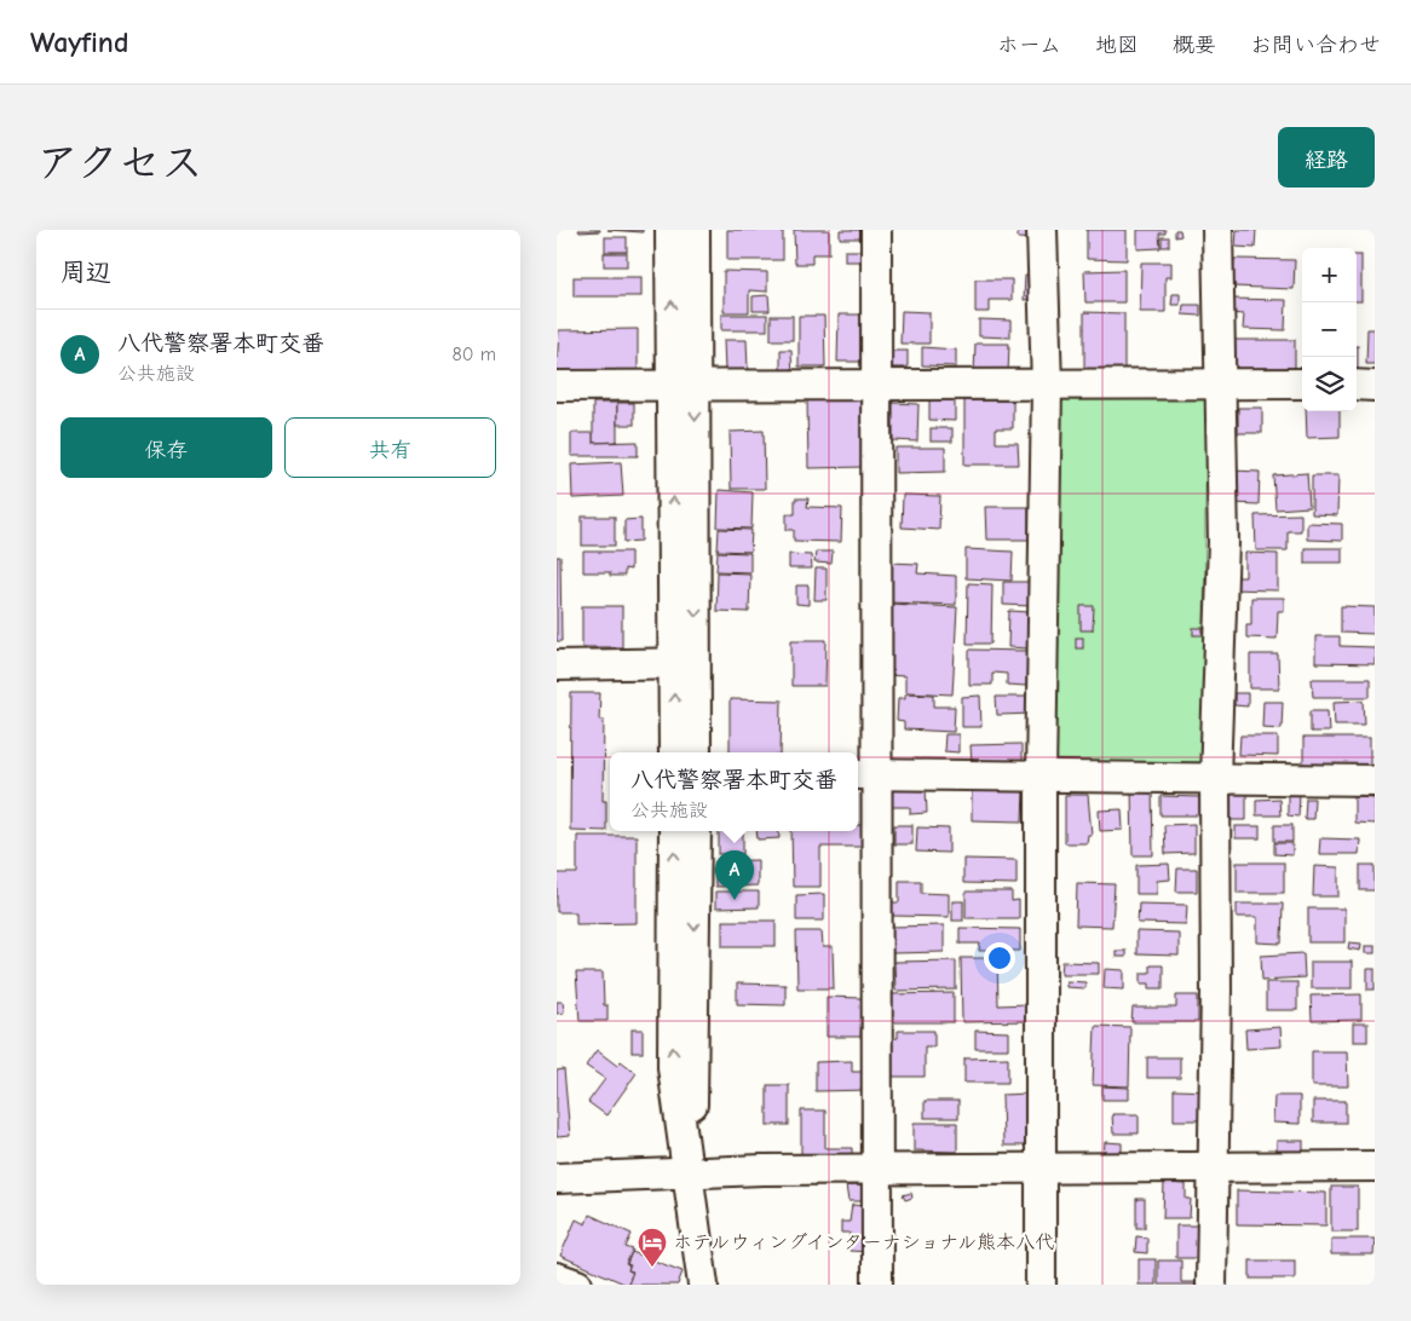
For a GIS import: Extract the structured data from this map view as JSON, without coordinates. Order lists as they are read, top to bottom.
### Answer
{
  "places": {
    "hotel": ["ホテルウィングインターナショナル熊本八代"]
  },
  "page": {
    "header": "Wayfind",
    "nav": [
      "ホーム",
      "地図",
      "概要",
      "お問い合わせ"
    ],
    "title": "アクセス",
    "buttons": [
      "経路",
      ["保存", "共有"]
    ],
    "heading": "周辺",
    "map_buttons": ["+", "−"],
    "list": [
      {
        "mark": "A",
        "name": "八代警察署本町交番",
        "note": "公共施設",
        "value": "80 m"
      }
    ],
    "popup": ["八代警察署本町交番", "公共施設"],
    "pins": "A"
  }
}
